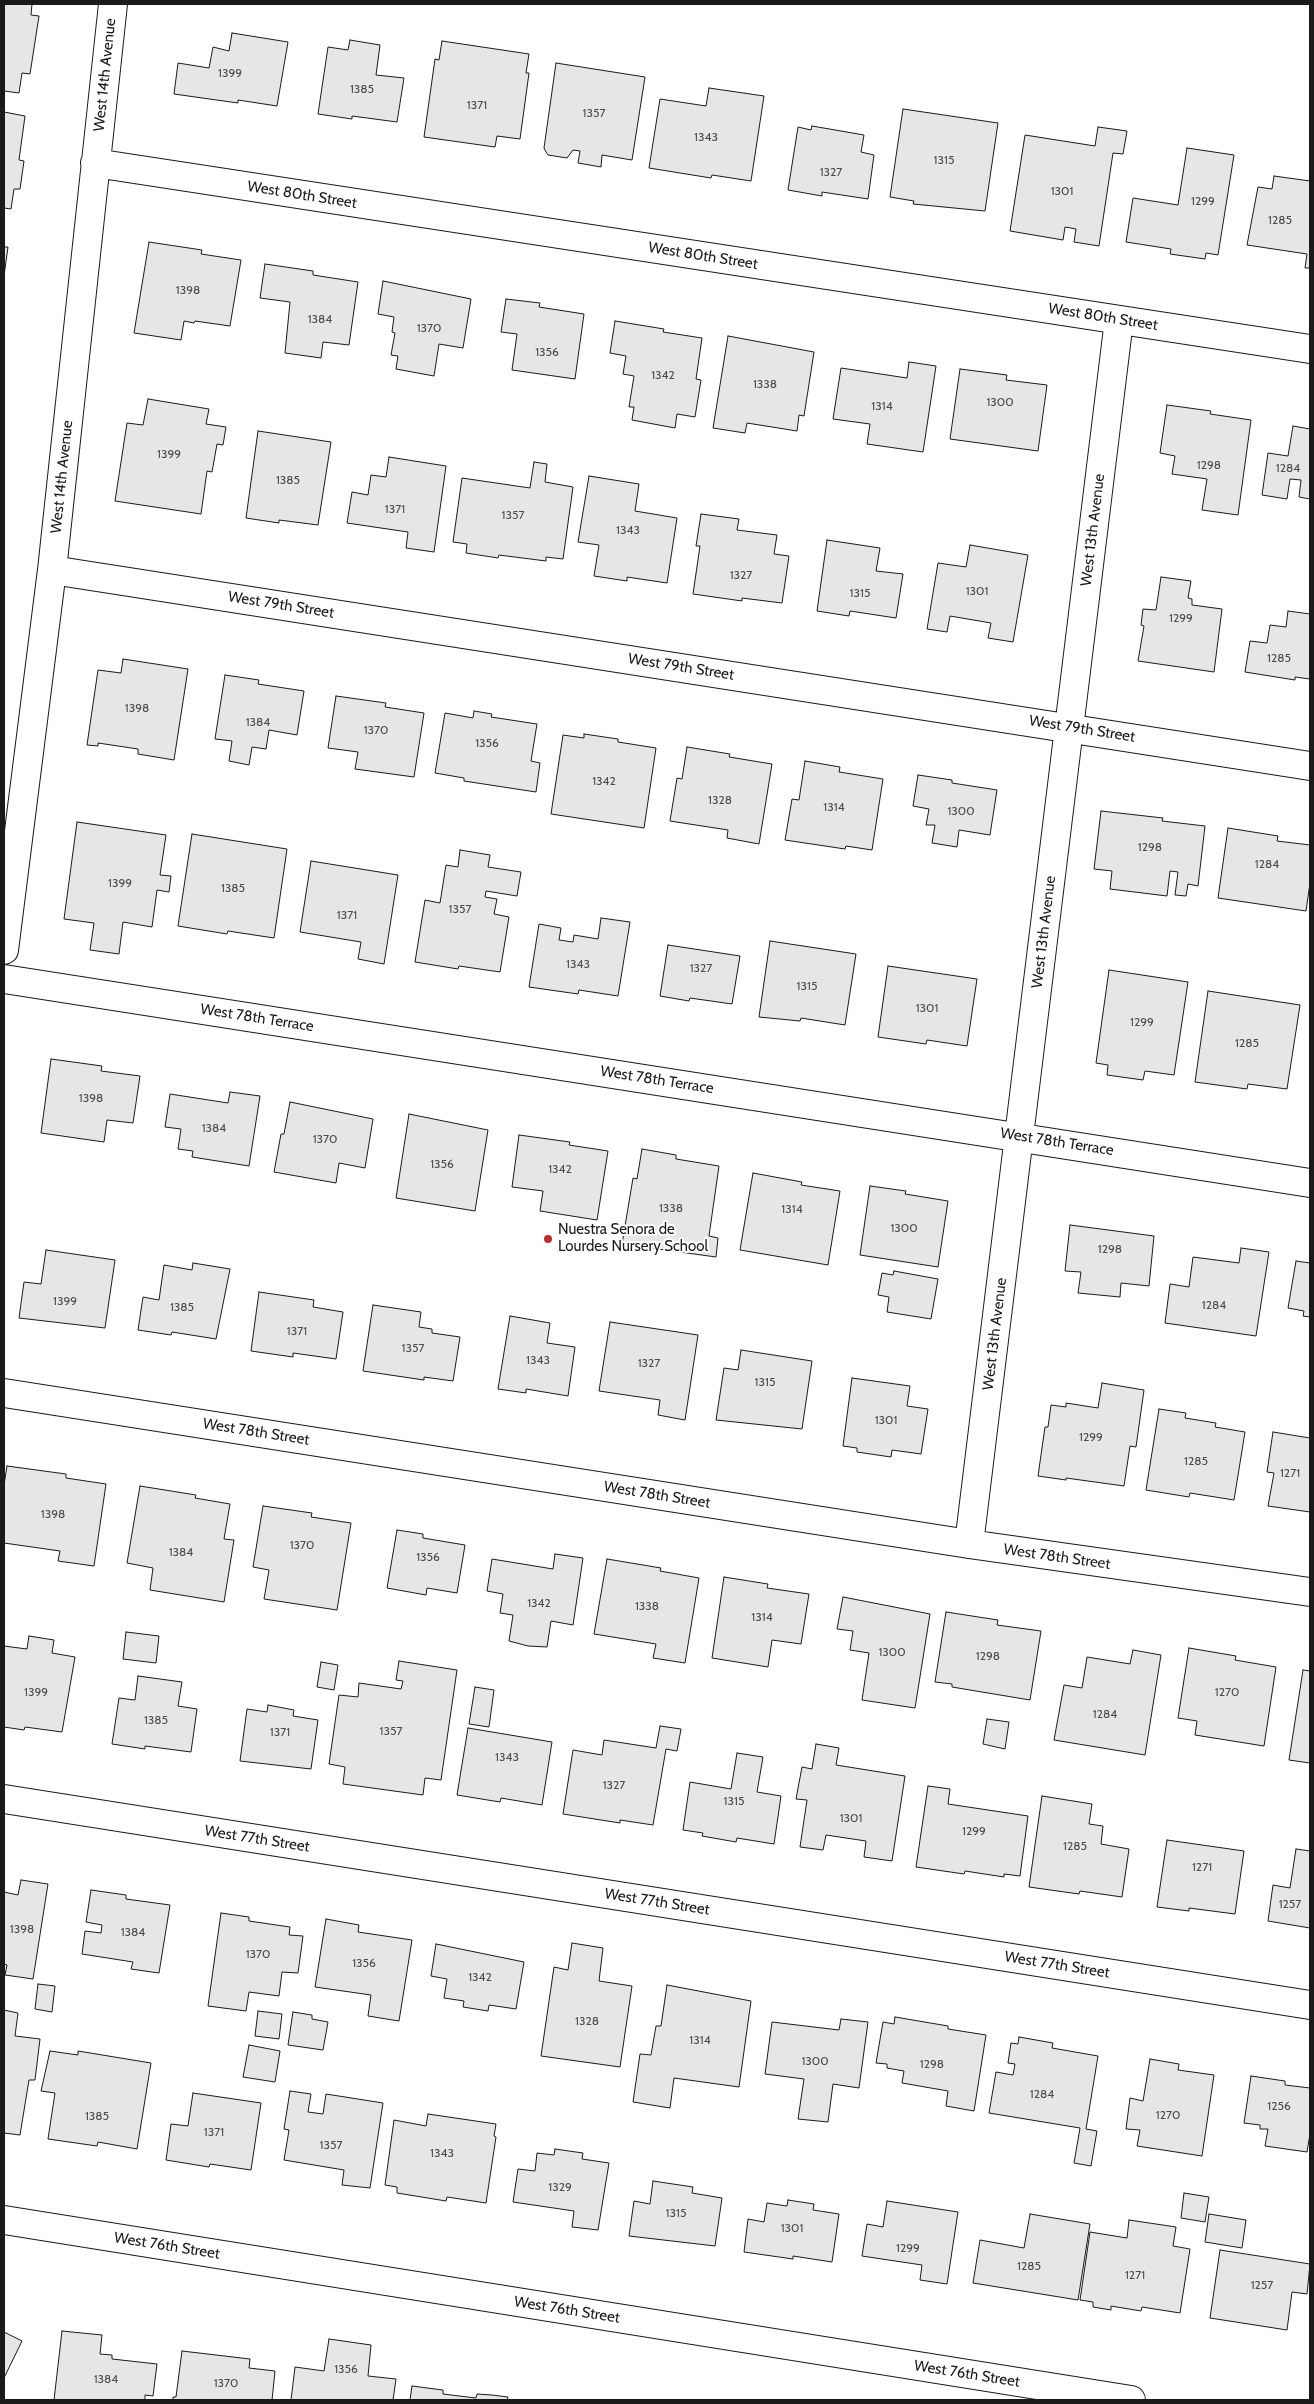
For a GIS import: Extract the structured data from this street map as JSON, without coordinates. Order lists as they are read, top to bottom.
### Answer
{
  "streets": {
    "street": [
      "West 14th Avenue",
      "West 80th Street",
      "West 13th Avenue",
      "West 79th Street",
      "West 78th Terrace",
      "West 78th Street",
      "West 77th Street",
      "West 76th Street"
    ]
  },
  "crossings": [
    ["West 14th Avenue", "West 80th Street"],
    ["West 14th Avenue", "West 79th Street"],
    ["West 80th Street", "West 13th Avenue"],
    ["West 13th Avenue", "West 79th Street"],
    ["West 13th Avenue", "West 78th Terrace"],
    ["West 13th Avenue", "West 78th Street"]
  ],
  "places": ["Nuestra Senora de Lourdes Nursery School"],
  "house_numbers": [
    "1399",
    "1385",
    "1371",
    "1357",
    "1343",
    "1315",
    "1327",
    "1301",
    "1299",
    "1285",
    "1398",
    "1384",
    "1370",
    "1356",
    "1342",
    "1338",
    "1300",
    "1314",
    "1399",
    "1298",
    "1284",
    "1385",
    "1371",
    "1357",
    "1343",
    "1327",
    "1301",
    "1315",
    "1299",
    "1285",
    "1398",
    "1384",
    "1370",
    "1356",
    "1342",
    "1328",
    "1314",
    "1300",
    "1298",
    "1284",
    "1399",
    "1385",
    "1357",
    "1371",
    "1343",
    "1327",
    "1315",
    "1301",
    "1299",
    "1285",
    "1398",
    "1384",
    "1370",
    "1356",
    "1342",
    "1338",
    "1314",
    "1300",
    "1298",
    "1399",
    "1284",
    "1385",
    "1371",
    "1357",
    "1343",
    "1327",
    "1315",
    "1301",
    "1299",
    "1285",
    "1271",
    "1398",
    "1370",
    "1384",
    "1356",
    "1342",
    "1338",
    "1314",
    "1300",
    "1298",
    "1399",
    "1270",
    "1284",
    "1385",
    "1357",
    "1371",
    "1343",
    "1327",
    "1315",
    "1301",
    "1299",
    "1285",
    "1271",
    "1257",
    "1398",
    "1384",
    "1370",
    "1356",
    "1342",
    "1328",
    "1314",
    "1300",
    "1298",
    "1284",
    "1256",
    "1270",
    "1385",
    "1371",
    "1357",
    "1343",
    "1329",
    "1315",
    "1301",
    "1299",
    "1285",
    "1271",
    "1257",
    "1356",
    "1384",
    "1370"
  ]
}
